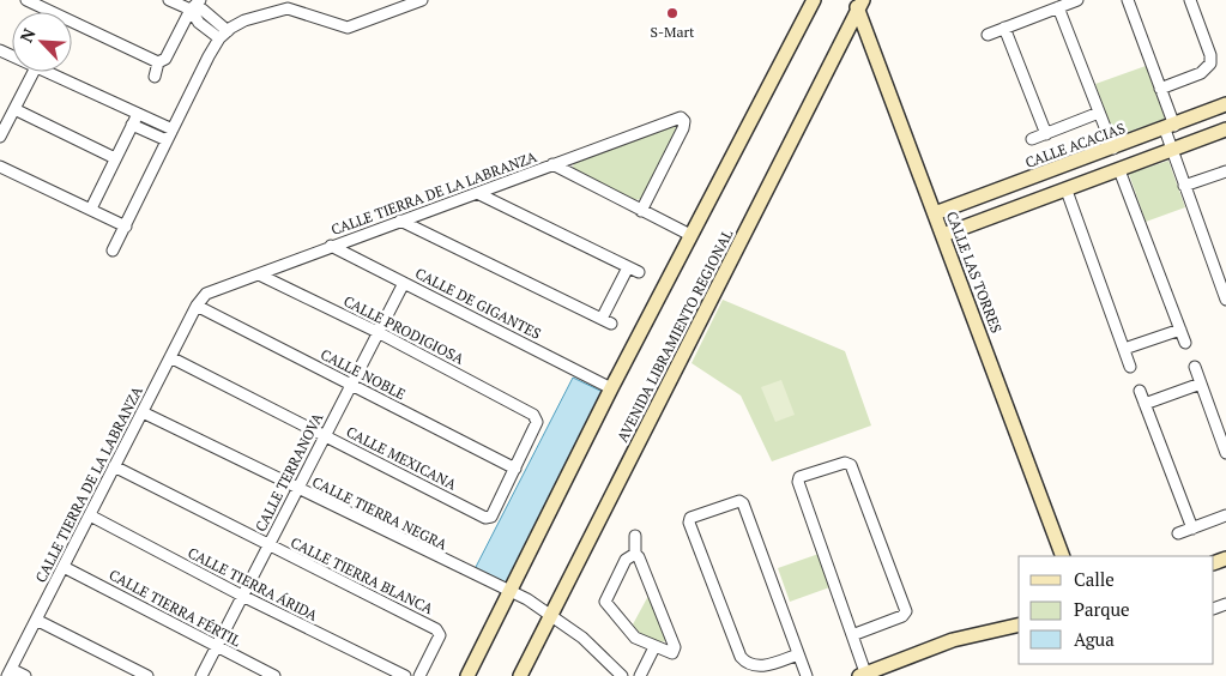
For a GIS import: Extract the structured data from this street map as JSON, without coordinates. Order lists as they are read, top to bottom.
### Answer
{
  "streets": {
    "street": [
      "CALLE ACACIAS",
      "CALLE TIERRA DE LA LABRANZA",
      "CALLE LAS TORRES",
      "CALLE DE GIGANTES",
      "CALLE PRODIGIOSA",
      "AVENIDA LIBRAMIENTO REGIONAL",
      "CALLE NOBLE",
      "CALLE MEXICANA",
      "CALLE TERRANOVA",
      "CALLE TIERRA NEGRA",
      "CALLE TIERRA BLANCA",
      "CALLE TIERRA ÁRIDA",
      "CALLE TIERRA FÉRTIL"
    ]
  },
  "crossings": [
    ["CALLE ACACIAS", "CALLE LAS TORRES"],
    ["CALLE TIERRA DE LA LABRANZA", "CALLE DE GIGANTES"],
    ["CALLE TIERRA DE LA LABRANZA", "CALLE PRODIGIOSA"],
    ["CALLE TIERRA DE LA LABRANZA", "CALLE NOBLE"],
    ["CALLE TIERRA DE LA LABRANZA", "CALLE MEXICANA"],
    ["CALLE TIERRA DE LA LABRANZA", "CALLE TIERRA NEGRA"],
    ["CALLE TIERRA DE LA LABRANZA", "CALLE TIERRA BLANCA"],
    ["CALLE TIERRA DE LA LABRANZA", "CALLE TIERRA ÁRIDA"],
    ["CALLE TIERRA DE LA LABRANZA", "CALLE TIERRA FÉRTIL"],
    ["CALLE LAS TORRES", "AVENIDA LIBRAMIENTO REGIONAL"],
    ["CALLE DE GIGANTES", "CALLE TERRANOVA"],
    ["CALLE PRODIGIOSA", "CALLE NOBLE"],
    ["CALLE PRODIGIOSA", "CALLE MEXICANA"],
    ["CALLE PRODIGIOSA", "CALLE TERRANOVA"],
    ["AVENIDA LIBRAMIENTO REGIONAL", "CALLE TIERRA NEGRA"],
    ["CALLE NOBLE", "CALLE MEXICANA"],
    ["CALLE NOBLE", "CALLE TERRANOVA"],
    ["CALLE MEXICANA", "CALLE TERRANOVA"],
    ["CALLE TERRANOVA", "CALLE TIERRA NEGRA"],
    ["CALLE TERRANOVA", "CALLE TIERRA BLANCA"],
    ["CALLE TERRANOVA", "CALLE TIERRA ÁRIDA"],
    ["CALLE TERRANOVA", "CALLE TIERRA FÉRTIL"]
  ],
  "places": ["S-Mart"],
  "legend": ["Calle", "Parque", "Agua"],
  "north": "top left"
}
